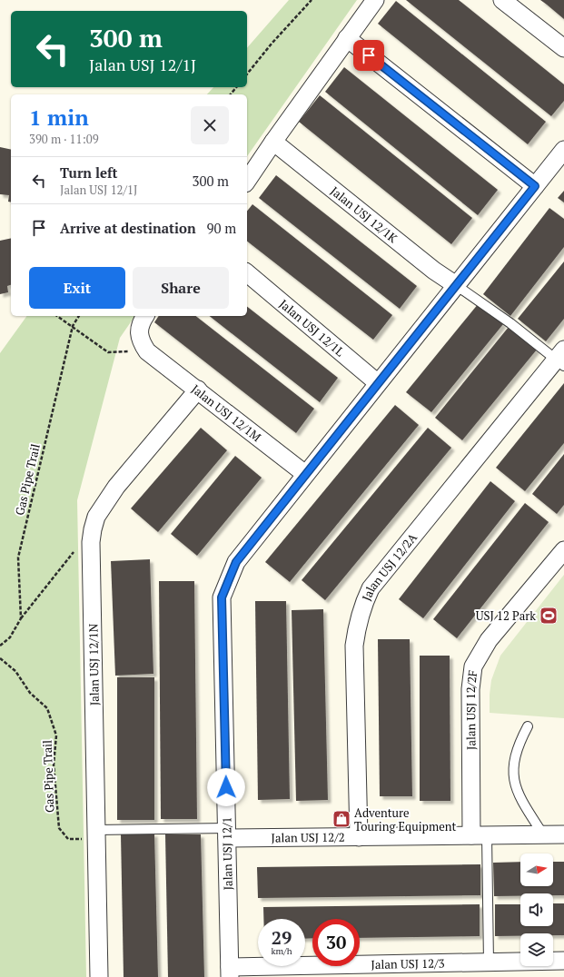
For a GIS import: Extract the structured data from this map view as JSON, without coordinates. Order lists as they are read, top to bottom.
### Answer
{
  "streets": {
    "street": [
      "Jalan USJ 12/1K",
      "Jalan USJ 12/1L",
      "Jalan USJ 12/1M",
      "Jalan USJ 12/2A",
      "Jalan USJ 12/1N",
      "Jalan USJ 12/2F",
      "Jalan USJ 12/2",
      "Jalan USJ 12/1",
      "Jalan USJ 12/3"
    ],
    "path": ["Gas Pipe Trail"]
  },
  "crossings": [
    ["Jalan USJ 12/1K", "Jalan USJ 12/1"],
    ["Jalan USJ 12/1L", "Jalan USJ 12/1"],
    ["Jalan USJ 12/1M", "Jalan USJ 12/1N"],
    ["Jalan USJ 12/1M", "Jalan USJ 12/1"],
    ["Gas Pipe Trail", "Jalan USJ 12/1N"],
    ["Jalan USJ 12/2A", "Jalan USJ 12/2"],
    ["Jalan USJ 12/2F", "Jalan USJ 12/2"],
    ["Jalan USJ 12/2", "Jalan USJ 12/1"],
    ["Jalan USJ 12/1", "Jalan USJ 12/3"]
  ],
  "places": {
    "sports": ["USJ 12 Park"],
    "shop": ["Adventure Touring Equipment"]
  },
  "north": "right",
  "page": {
    "turn": ["300 m", "Jalan USJ 12/1J"],
    "heading": ["1 min", "390 m · 11:09"],
    "list": [
      {
        "name": "Turn left",
        "note": "Jalan USJ 12/1J",
        "value": "300 m"
      },
      {
        "name": "Arrive at destination",
        "value": "90 m"
      }
    ],
    "buttons": ["Exit", "Share"],
    "speed": "29 km/h",
    "limit": "30"
  }
}
